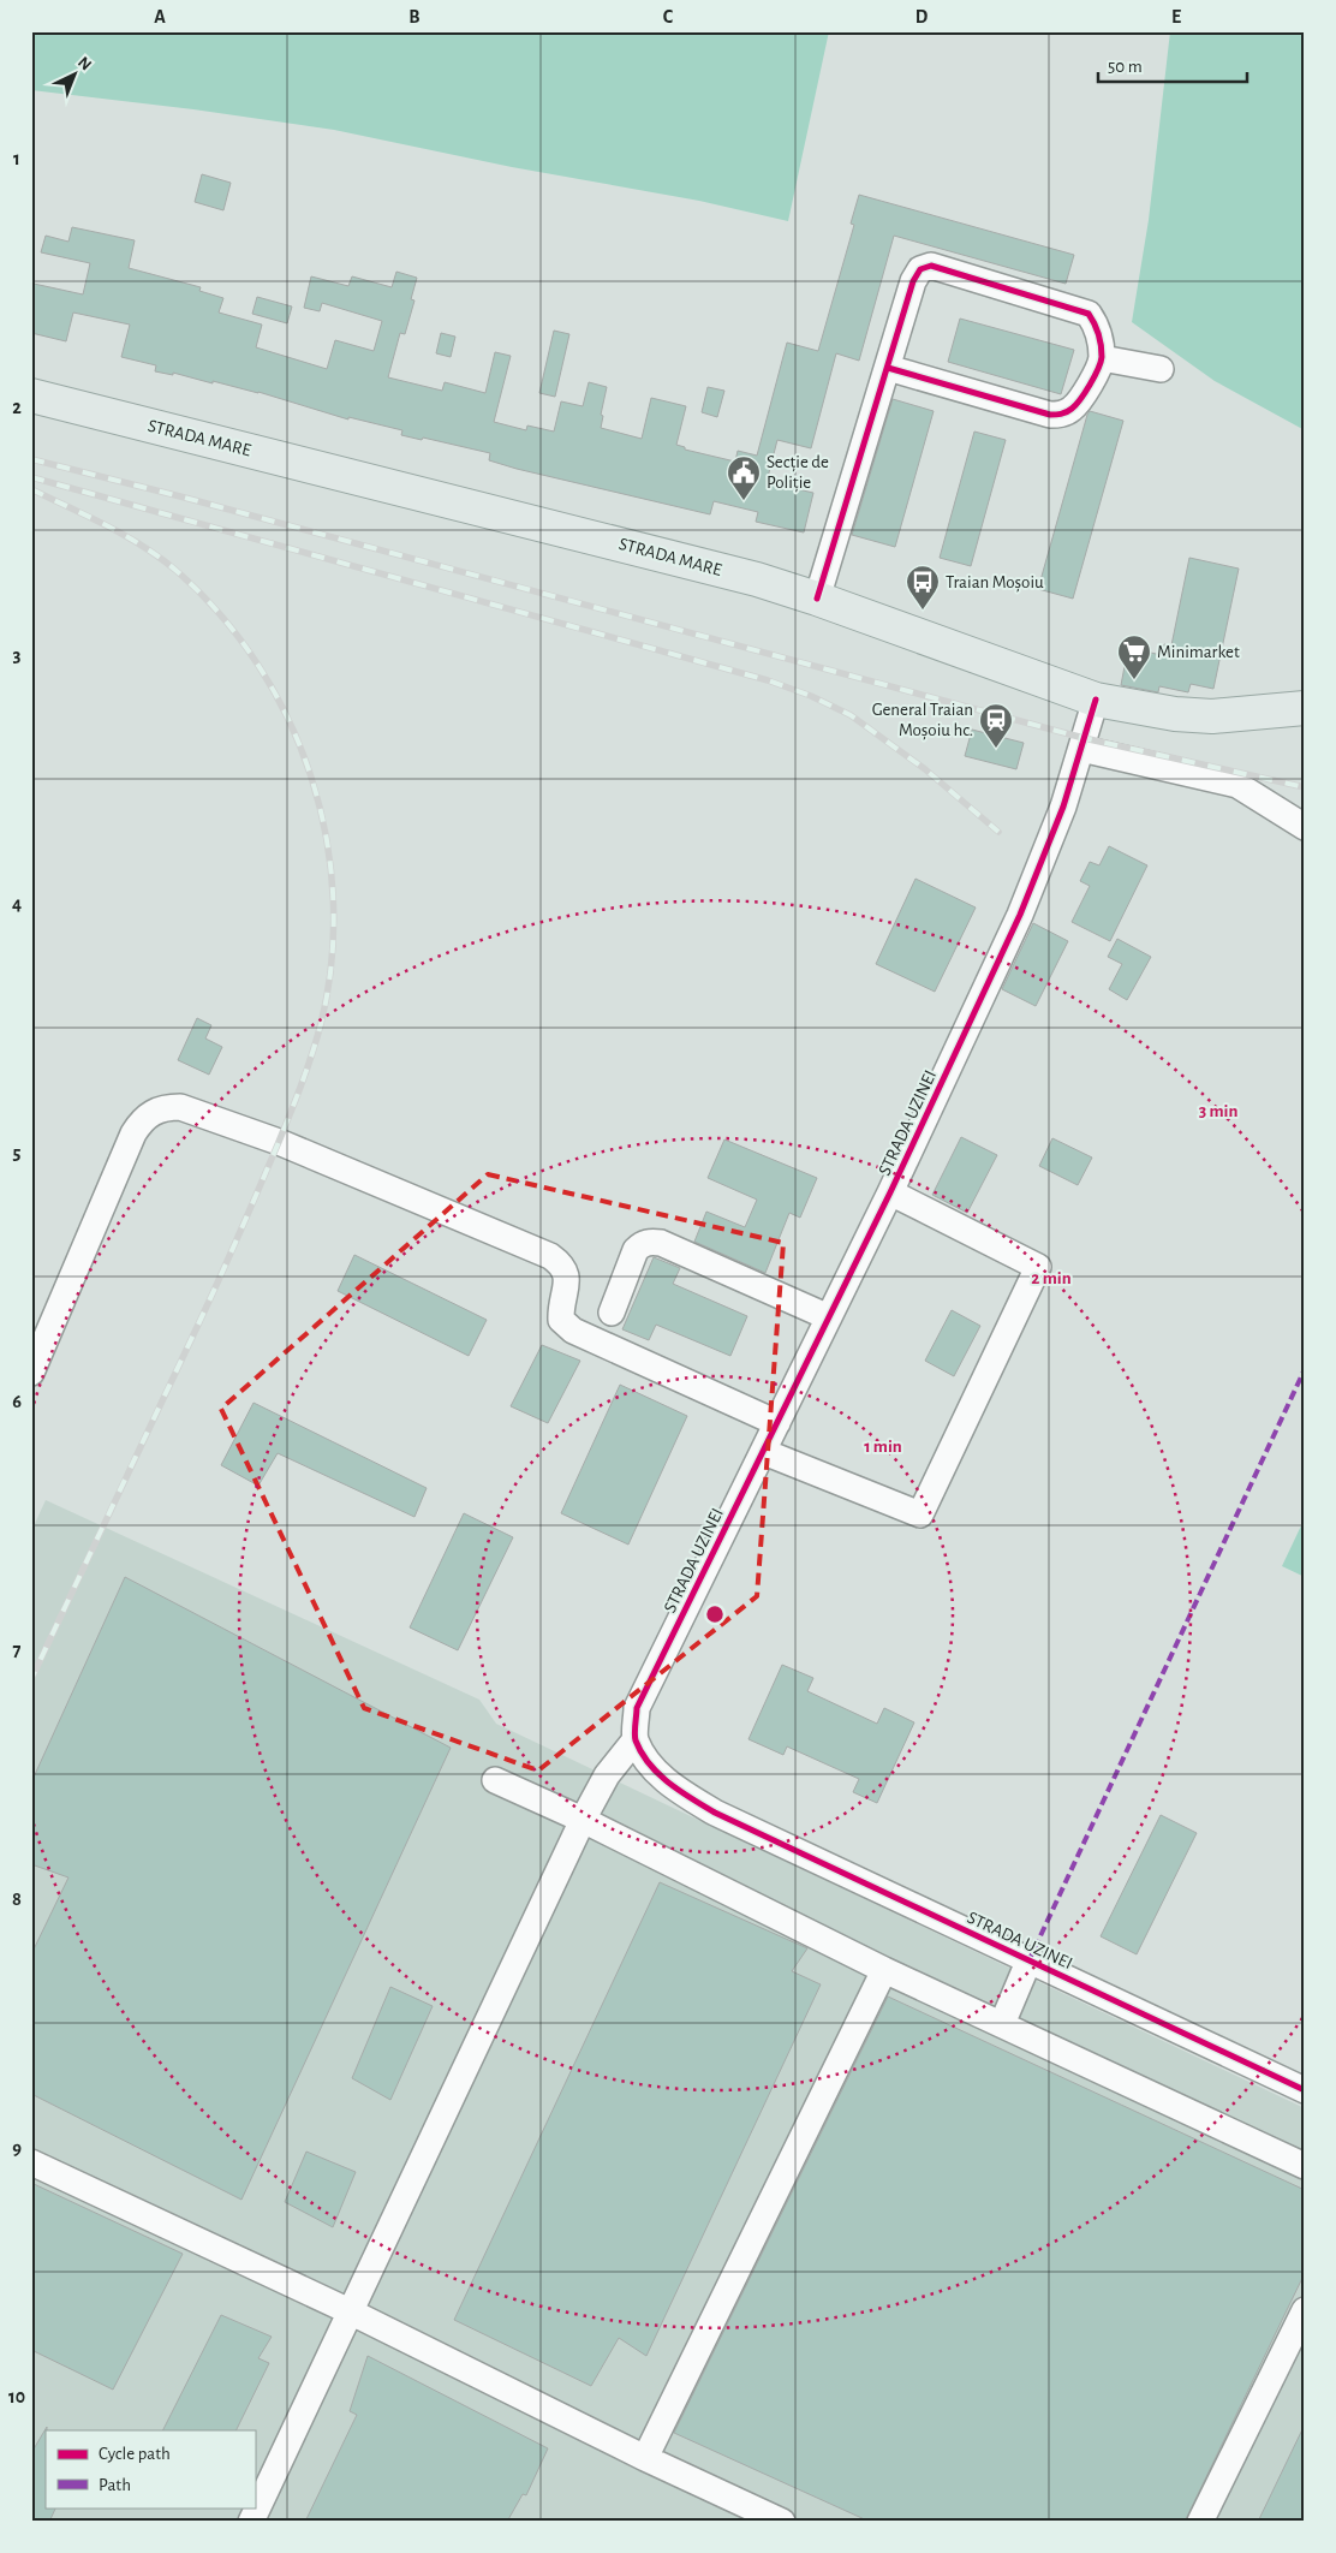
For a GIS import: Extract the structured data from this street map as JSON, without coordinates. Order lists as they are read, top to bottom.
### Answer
{
  "streets": {
    "main road": ["STRADA MARE"],
    "street": ["STRADA UZINEI"]
  },
  "crossings": [
    ["STRADA MARE", "STRADA UZINEI"]
  ],
  "places": {
    "public building": ["Secție de Poliție"],
    "bus stop": ["Traian Moșoiu"],
    "supermarket": ["Minimarket"],
    "station": ["General Traian Moșoiu hc."]
  },
  "legend": ["Cycle path", "Path"],
  "scale_bar": "50 m",
  "north": "top right",
  "grid": {
    "columns": [
      "A",
      "B",
      "C",
      "D",
      "E"
    ],
    "rows": [
      "1",
      "2",
      "3",
      "4",
      "5",
      "6",
      "7",
      "8",
      "9",
      "10"
    ]
  },
  "rings": ["3 min", "2 min", "1 min"]
}
